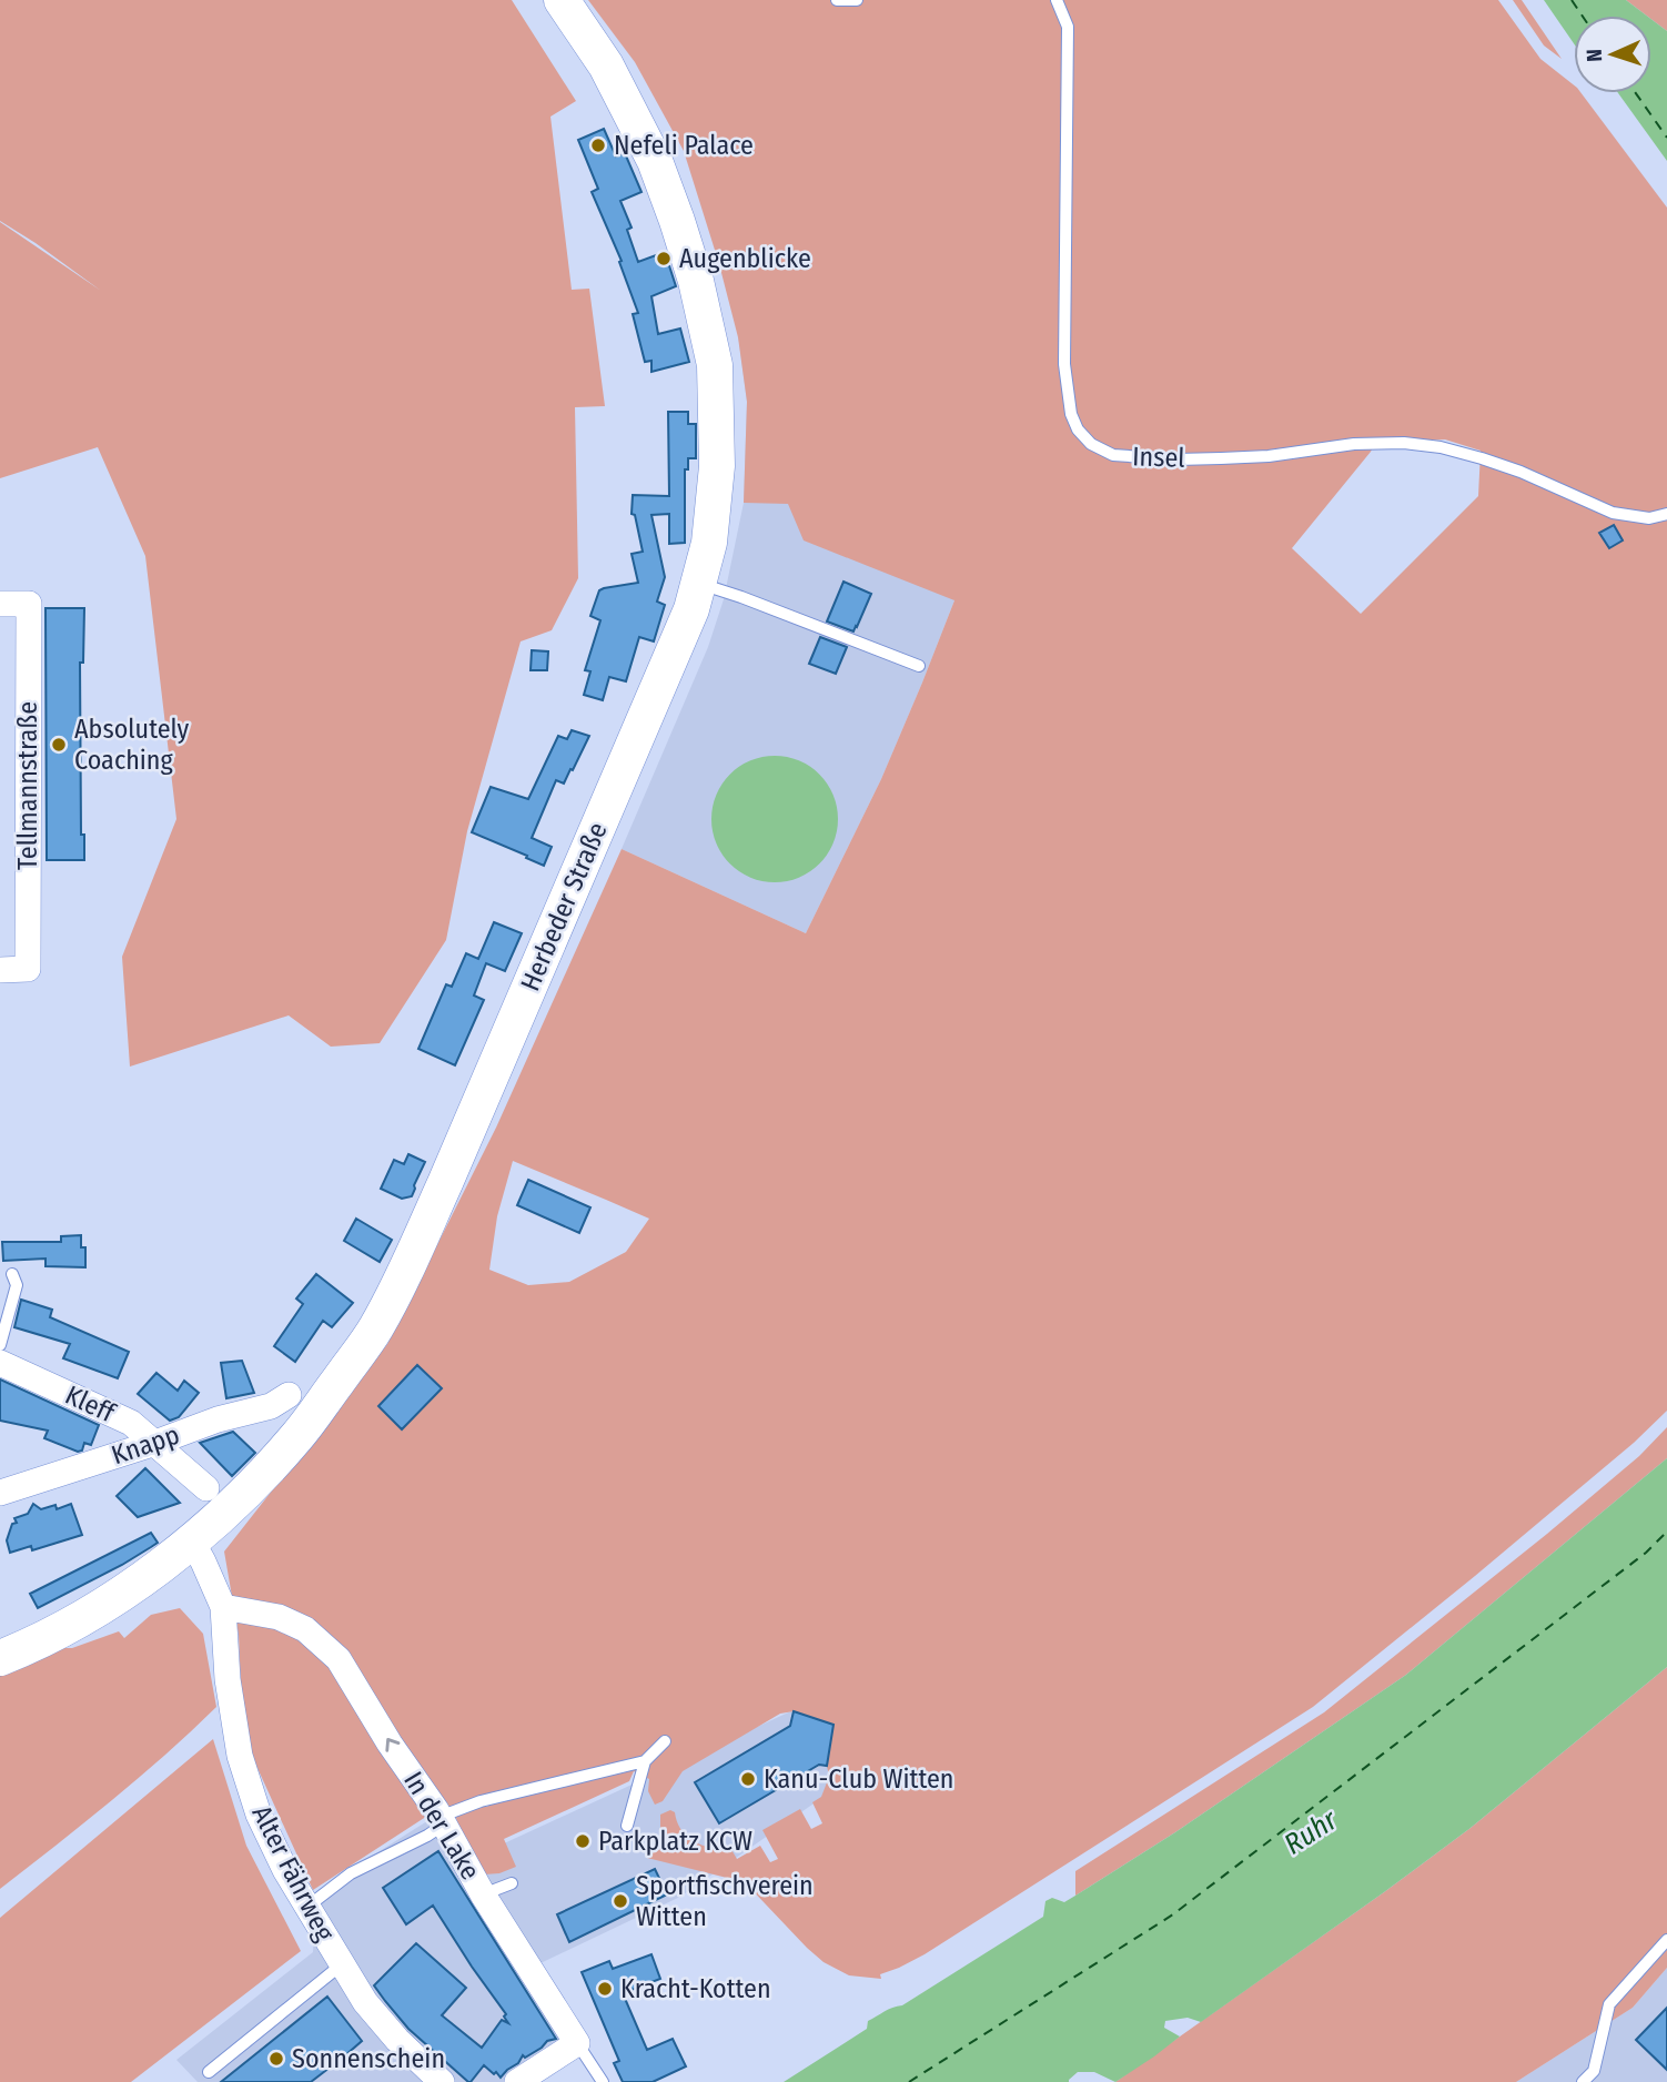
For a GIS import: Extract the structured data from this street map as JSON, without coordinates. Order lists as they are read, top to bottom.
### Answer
{
  "streets": {
    "main road": ["Herbeder Straße"],
    "street": [
      "Tellmannstraße",
      "Kleff",
      "Knapp",
      "In der Lake",
      "Alter Fährweg"
    ],
    "lane": ["Insel"]
  },
  "crossings": [
    ["Herbeder Straße", "Alter Fährweg"],
    ["Kleff", "Knapp"],
    ["In der Lake", "Alter Fährweg"]
  ],
  "one_way": ["In der Lake"],
  "water": ["Ruhr"],
  "places": [
    "Nefeli Palace",
    "Augenblicke",
    "Absolutely Coaching",
    "Kanu-Club Witten",
    "Parkplatz KCW",
    "Sportfischverein Witten",
    "Kracht-Kotten",
    "Sonnenschein"
  ],
  "north": "left"
}
